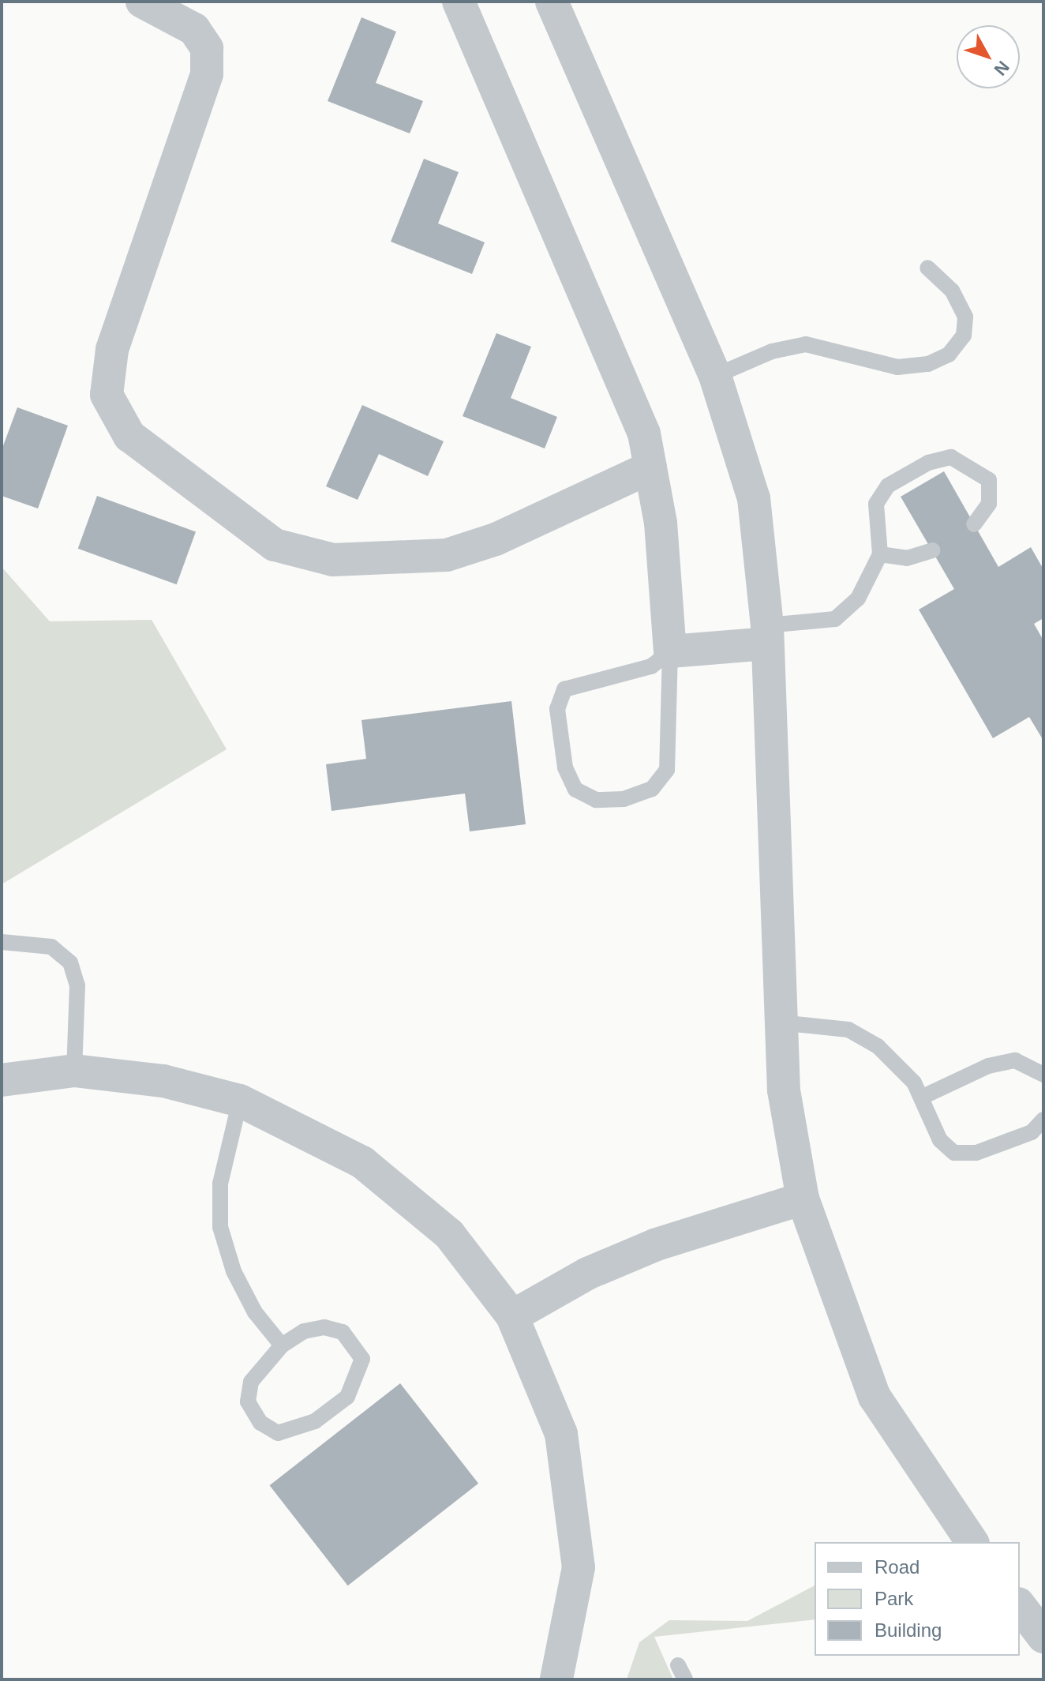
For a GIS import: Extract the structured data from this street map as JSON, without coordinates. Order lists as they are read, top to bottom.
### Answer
{
  "legend": ["Road", "Park", "Building"],
  "north": "bottom right"
}
